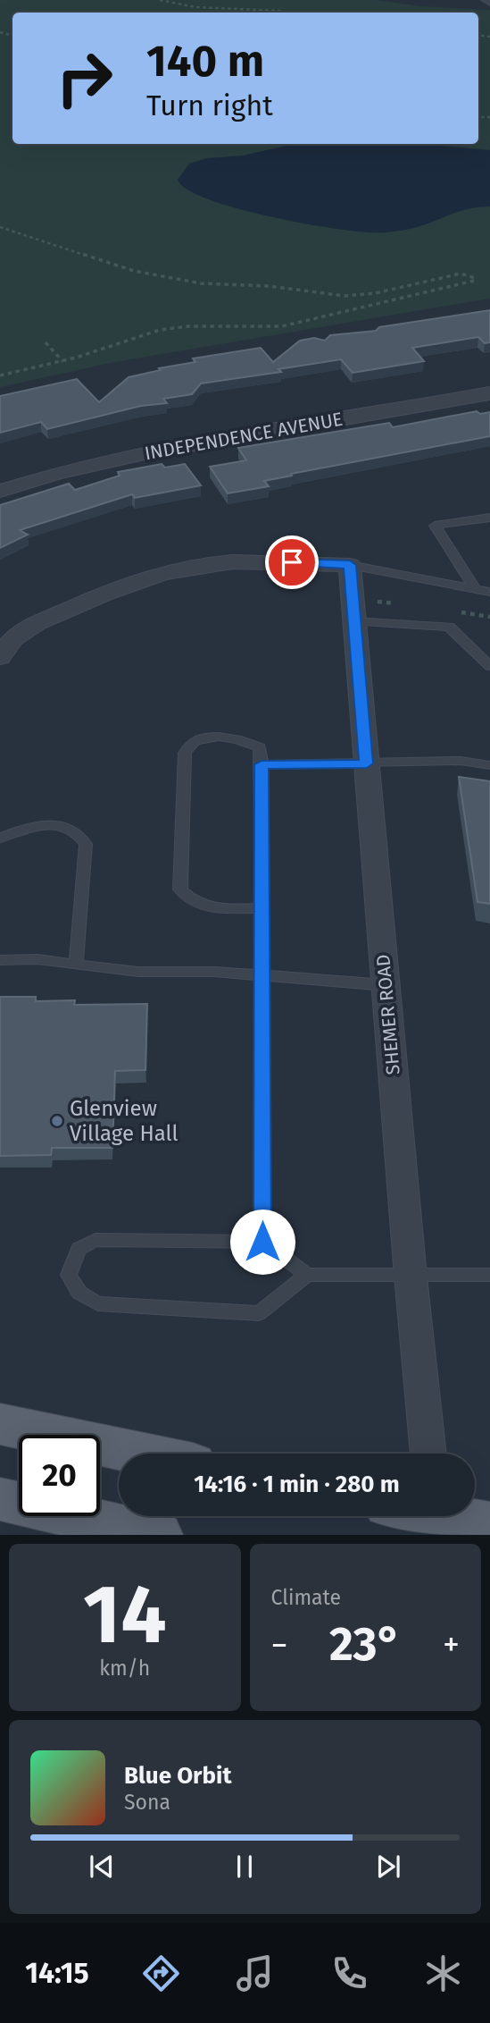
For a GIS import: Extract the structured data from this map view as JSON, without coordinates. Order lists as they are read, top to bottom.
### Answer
{
  "streets": {
    "street": ["INDEPENDENCE AVENUE", "SHEMER ROAD"]
  },
  "places": ["Glenview Village Hall"],
  "page": {
    "turn": ["140 m", "Turn right"],
    "limit": "20",
    "trip": "14:16 · 1 min · 280 m",
    "tile": [
      ["14", "km/h"],
      "Climate"
    ],
    "heat": ["−", "23°", "+"],
    "song": ["Blue Orbit", "Sona"],
    "tabs": "14:15"
  }
}
